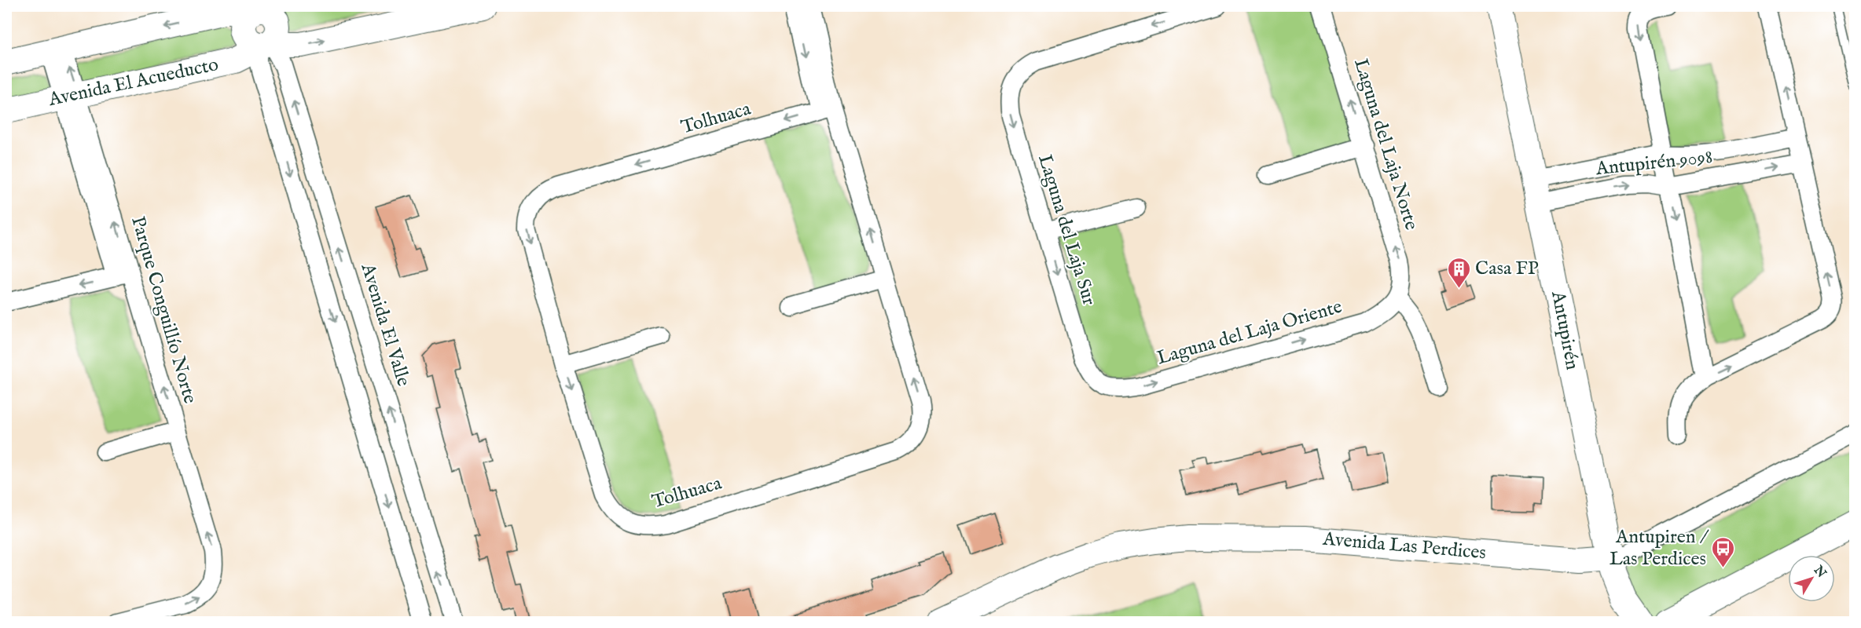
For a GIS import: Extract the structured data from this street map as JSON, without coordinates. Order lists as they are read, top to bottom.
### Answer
{
  "streets": {
    "street": [
      "Avenida El Acueducto",
      "Tolhuaca",
      "Laguna del Laja Norte",
      "Antupirén 9098",
      "Laguna del Laja Sur",
      "Parque Conguillío Norte",
      "Avenida El Valle",
      "Antupirén",
      "Laguna del Laja Oriente",
      "Avenida Las Perdices"
    ]
  },
  "crossings": [
    ["Avenida El Acueducto", "Parque Conguillío Norte"],
    ["Avenida El Acueducto", "Avenida El Valle"],
    ["Laguna del Laja Norte", "Laguna del Laja Oriente"],
    ["Antupirén 9098", "Antupirén"],
    ["Laguna del Laja Sur", "Laguna del Laja Oriente"],
    ["Antupirén", "Avenida Las Perdices"]
  ],
  "one_way": ["Laguna del Laja Norte", "Parque Conguillío Norte", "Laguna del Laja Oriente"],
  "places": {
    "building": ["Casa FP"],
    "bus stop": ["Antupiren / Las Perdices"]
  },
  "north": "top right"
}
